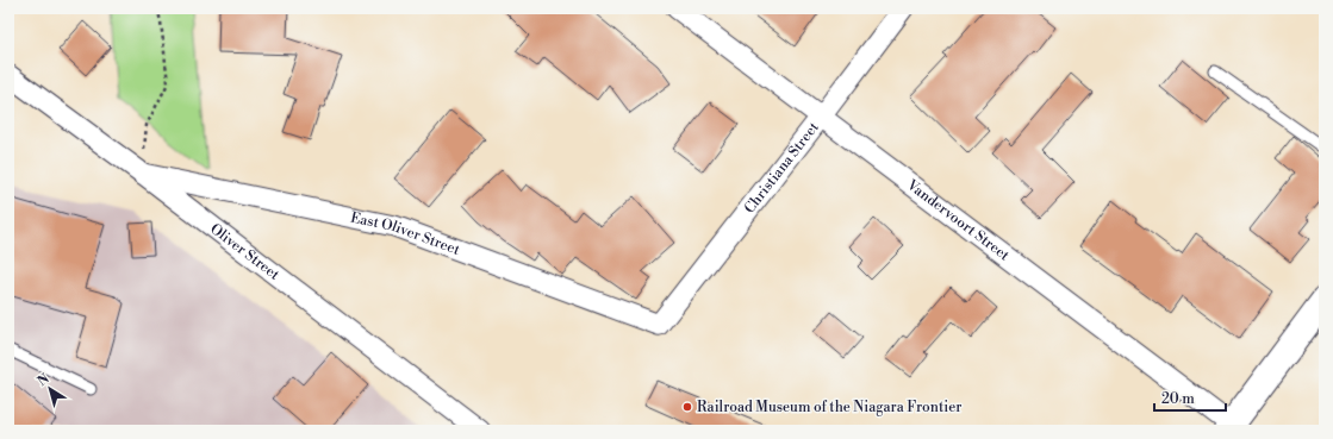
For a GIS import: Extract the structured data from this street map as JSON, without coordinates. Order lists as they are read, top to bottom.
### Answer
{
  "streets": {
    "street": [
      "Christiana Street",
      "Vandervoort Street",
      "East Oliver Street",
      "Oliver Street"
    ]
  },
  "crossings": [
    ["Christiana Street", "Vandervoort Street"],
    ["Christiana Street", "East Oliver Street"],
    ["East Oliver Street", "Oliver Street"]
  ],
  "places": ["Railroad Museum of the Niagara Frontier"],
  "scale_bar": "20 m",
  "north": "top left"
}
